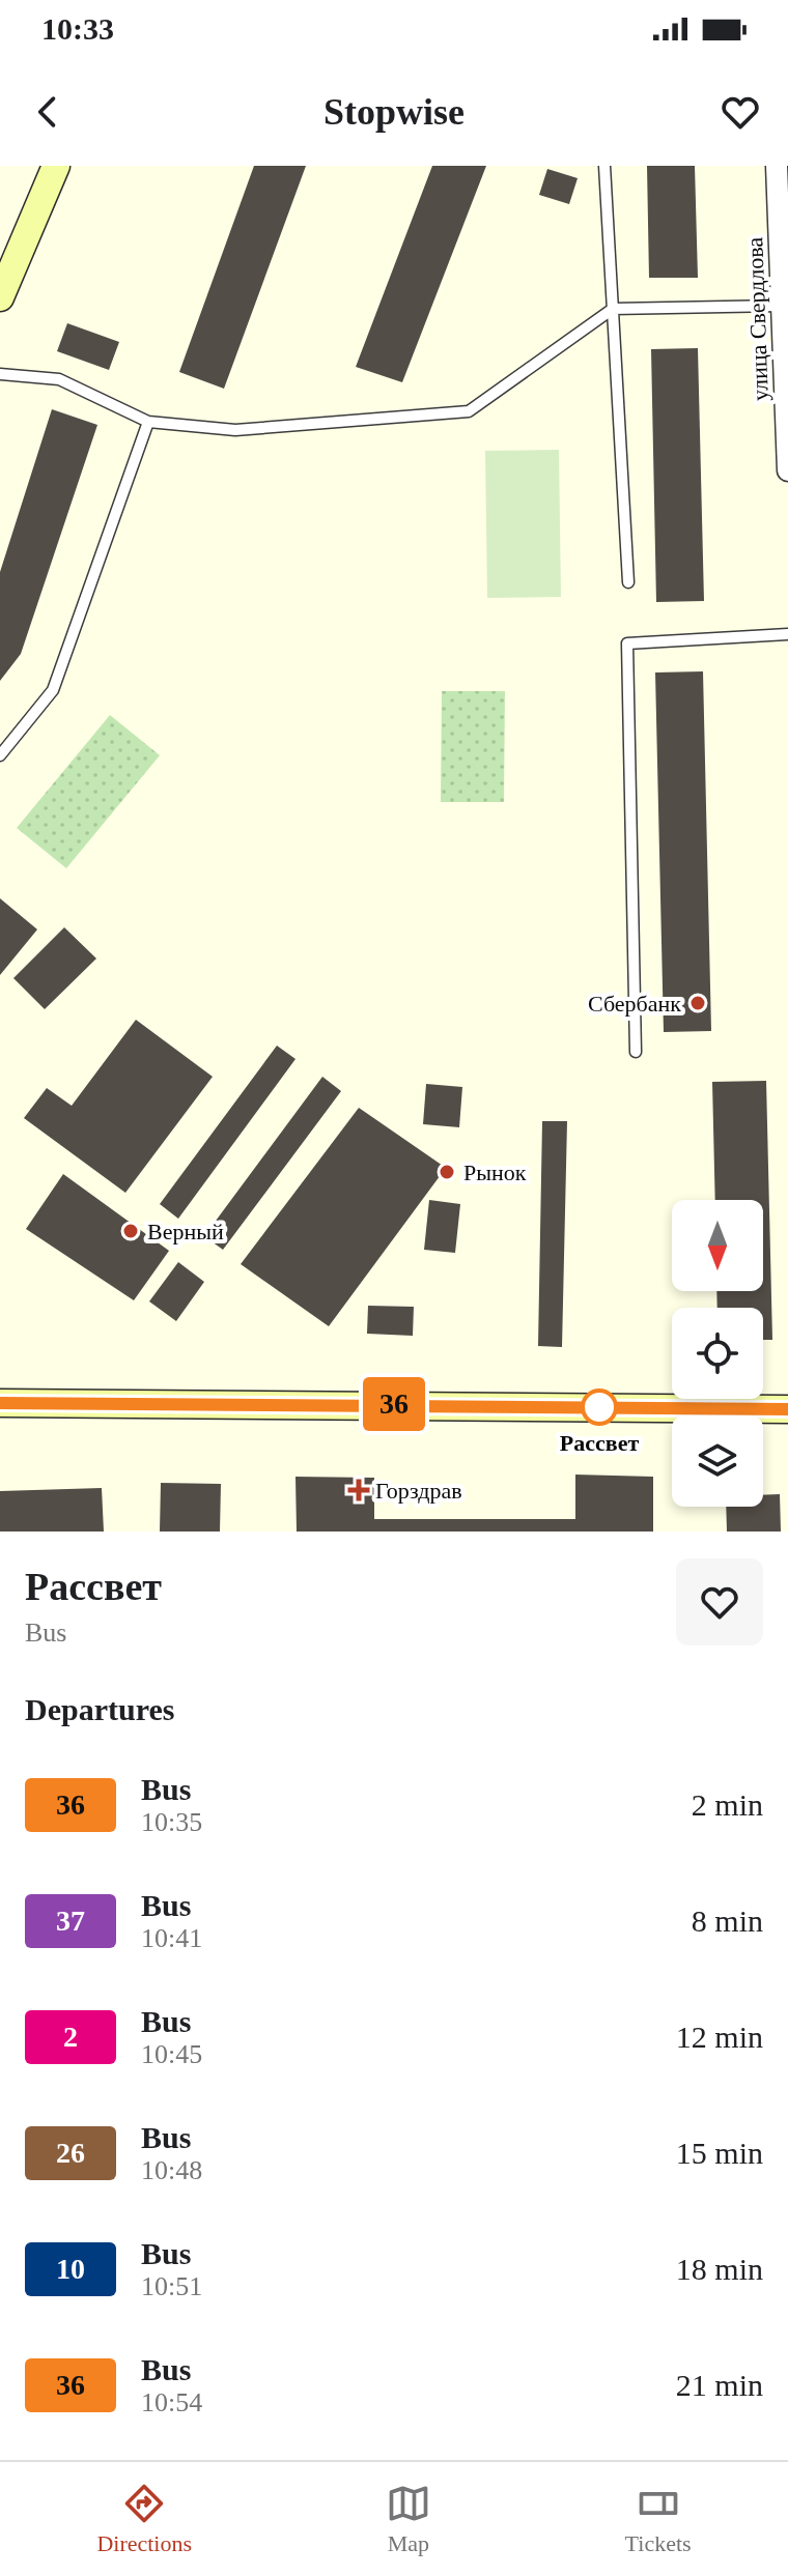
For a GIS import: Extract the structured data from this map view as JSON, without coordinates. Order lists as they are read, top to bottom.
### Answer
{
  "streets": {
    "street": ["улица Свердлова"]
  },
  "places": {
    "other": [
      "Сбербанк",
      "Рынок",
      "Верный",
      "Рассвет"
    ],
    "health": ["Горздрав"]
  },
  "lines": ["bus line 36"],
  "north": "bottom",
  "page": {
    "status": "10:33",
    "header": "Stopwise",
    "on_map": "36",
    "heading": [
      ["Рассвет", "Bus"],
      "Departures"
    ],
    "list": [
      {
        "mark": "36",
        "name": "Bus",
        "note": "10:35",
        "value": "2 min"
      },
      {
        "mark": "37",
        "name": "Bus",
        "note": "10:41",
        "value": "8 min"
      },
      {
        "mark": "2",
        "name": "Bus",
        "note": "10:45",
        "value": "12 min"
      },
      {
        "mark": "26",
        "name": "Bus",
        "note": "10:48",
        "value": "15 min"
      },
      {
        "mark": "10",
        "name": "Bus",
        "note": "10:51",
        "value": "18 min"
      },
      {
        "mark": "36",
        "name": "Bus",
        "note": "10:54",
        "value": "21 min"
      }
    ],
    "tabs": ["Directions", "Map", "Tickets"]
  }
}
